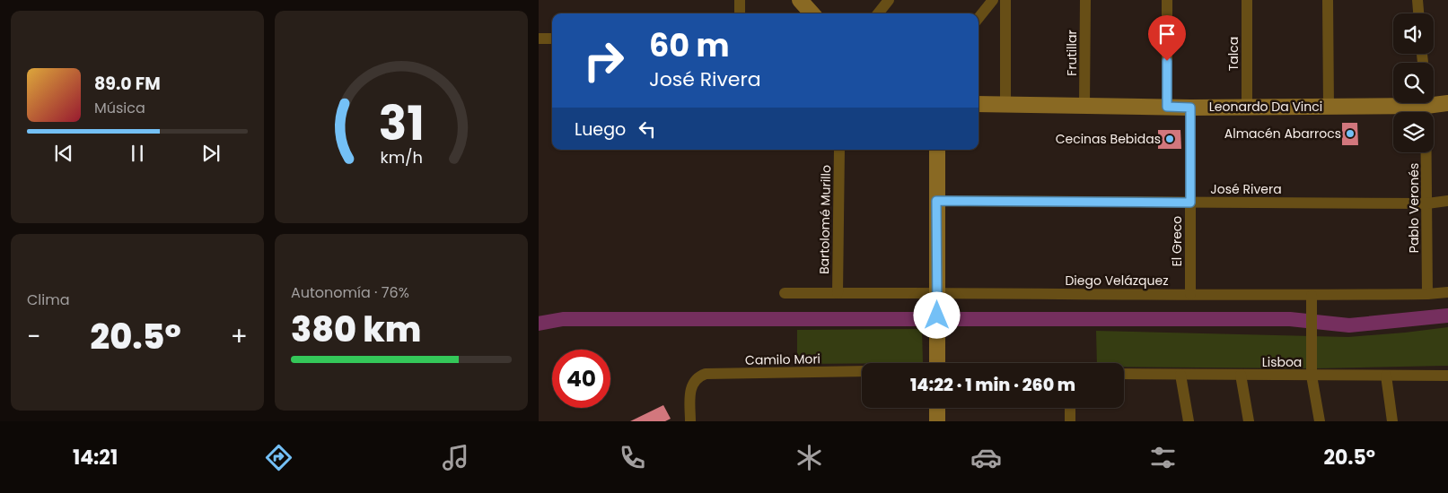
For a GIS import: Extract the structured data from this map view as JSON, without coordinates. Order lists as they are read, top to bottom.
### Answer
{
  "streets": {
    "street": [
      "Frutillar",
      "Talca",
      "Leonardo Da Vinci",
      "José Rivera",
      "Pablo Veronés",
      "Bartolomé Murillo",
      "El Greco",
      "Diego Velázquez",
      "Camilo Mori",
      "Lisboa"
    ]
  },
  "crossings": [
    ["Frutillar", "Leonardo Da Vinci"],
    ["Talca", "Leonardo Da Vinci"],
    ["Leonardo Da Vinci", "El Greco"],
    ["José Rivera", "Pablo Veronés"],
    ["José Rivera", "El Greco"],
    ["Pablo Veronés", "Diego Velázquez"],
    ["Bartolomé Murillo", "Diego Velázquez"],
    ["El Greco", "Diego Velázquez"]
  ],
  "places": ["Almacén Abarrocs", "Cecinas Bebidas"],
  "page": {
    "turn": ["60 m", "José Rivera"],
    "song": ["89.0 FM", "Música"],
    "then": "Luego",
    "tile": [
      "Clima",
      ["Autonomía · 76%", "380 km"]
    ],
    "heat": ["−", "20.5°", "+"],
    "limit": "40",
    "trip": "14:22 · 1 min · 260 m",
    "tabs": ["14:21", "20.5°"],
    "gauge": ["31", "km/h"]
  }
}
